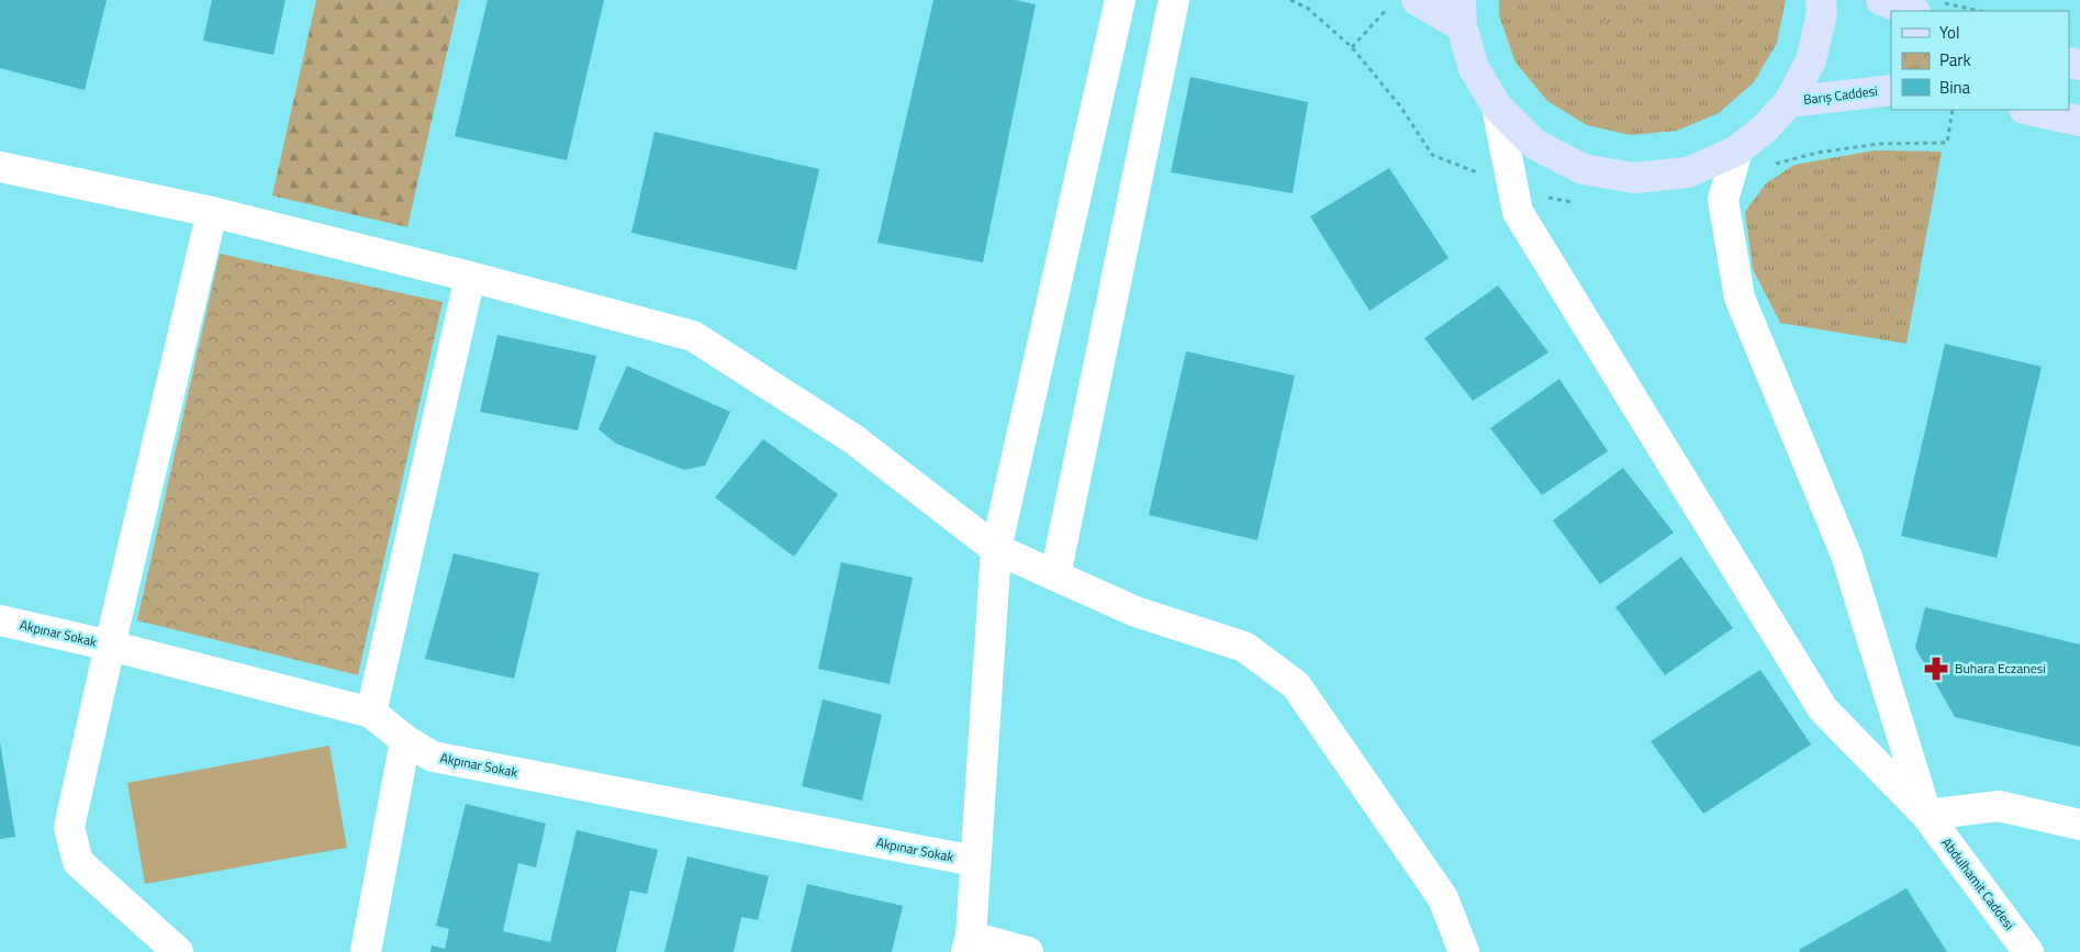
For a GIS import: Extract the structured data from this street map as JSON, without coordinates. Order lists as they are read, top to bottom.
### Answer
{
  "streets": {
    "main road": ["Barış Caddesi"],
    "street": ["Akpınar Sokak", "Abdulhamit Caddesi"]
  },
  "places": {
    "pharmacy": ["Buhara Eczanesi"]
  },
  "legend": ["Yol", "Park", "Bina"]
}
